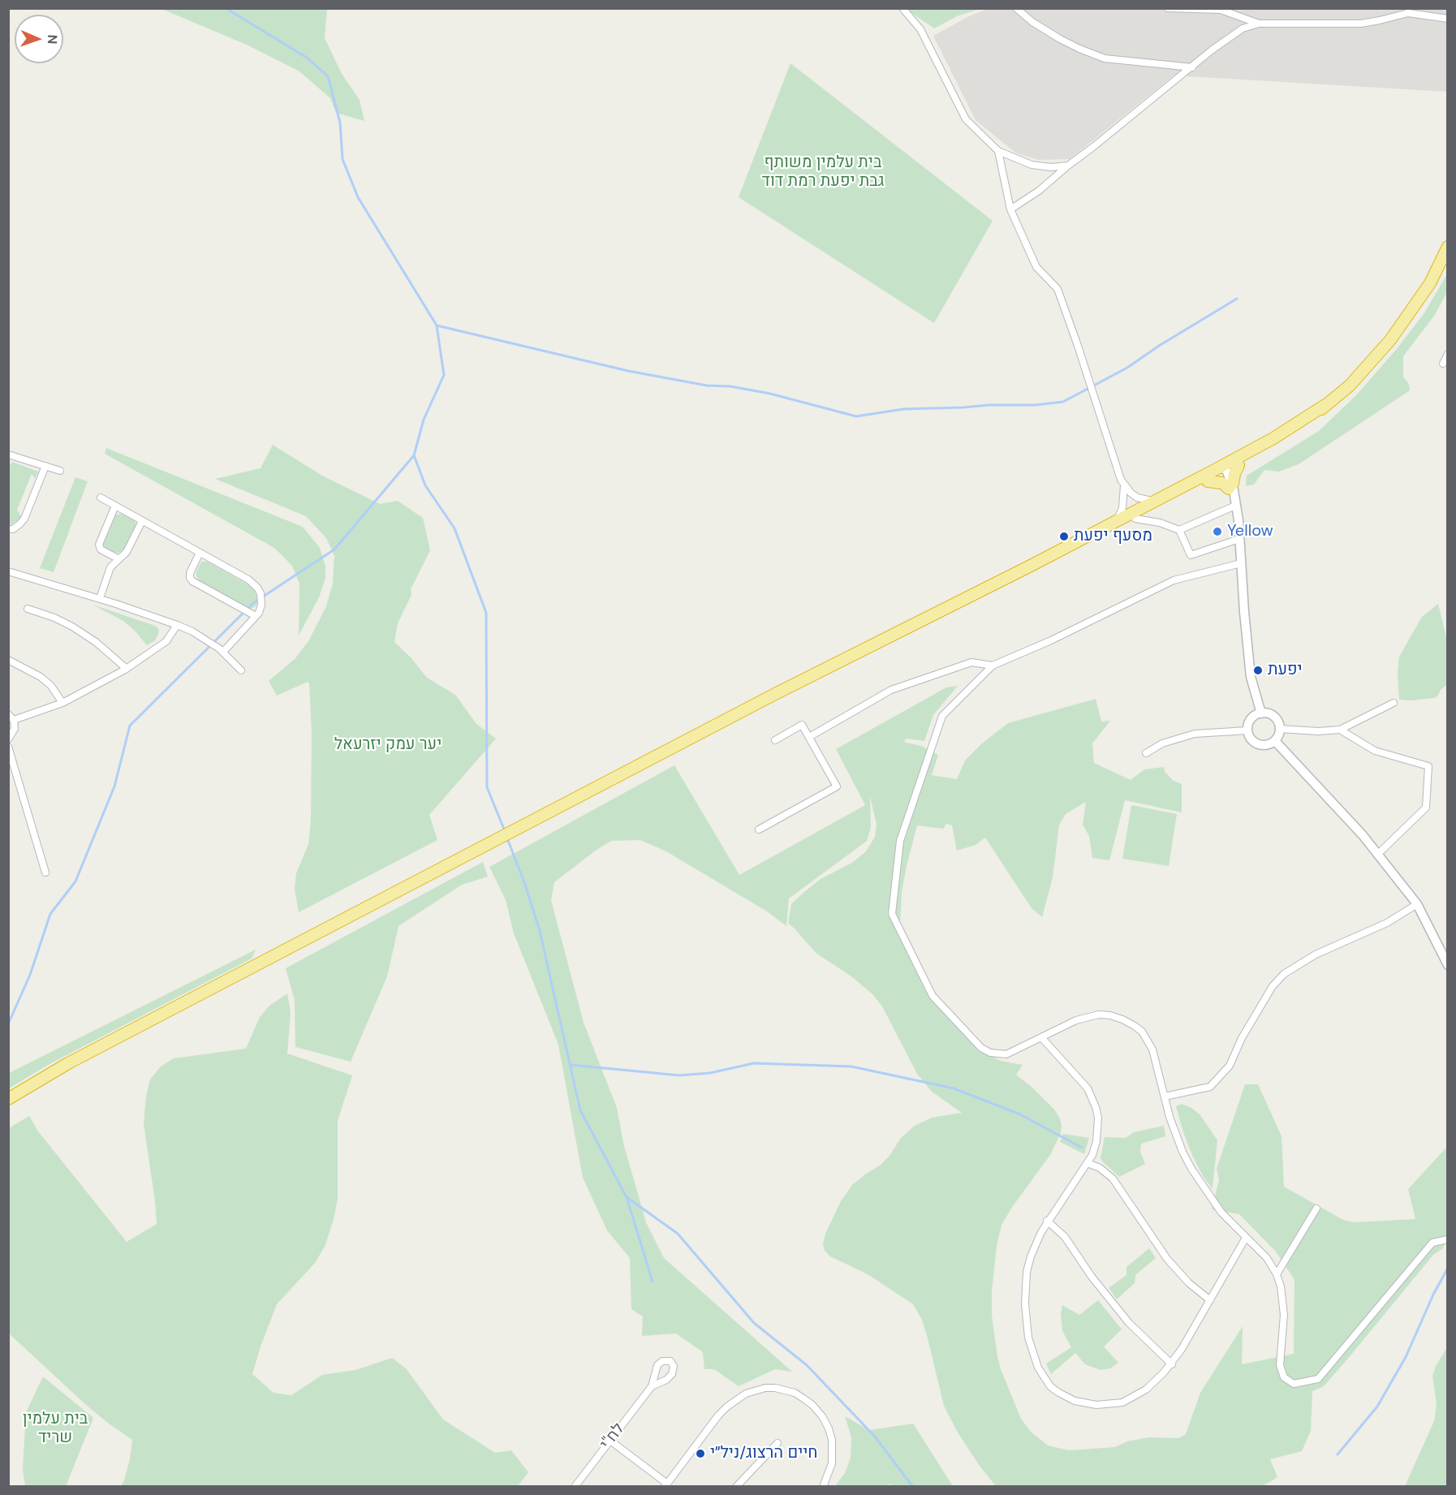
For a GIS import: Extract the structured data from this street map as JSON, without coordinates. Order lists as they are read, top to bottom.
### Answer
{
  "streets": {
    "street": ["לח\"י"]
  },
  "parks": ["בית עלמין משותף גבת יפעת רמת דוד", "יער עמק יזרעאל", "בית עלמין שריד"],
  "places": [
    "Yellow",
    "מסעף יפעת",
    "יפעת",
    "חיים הרצוג/ניל״י"
  ],
  "north": "right"
}
